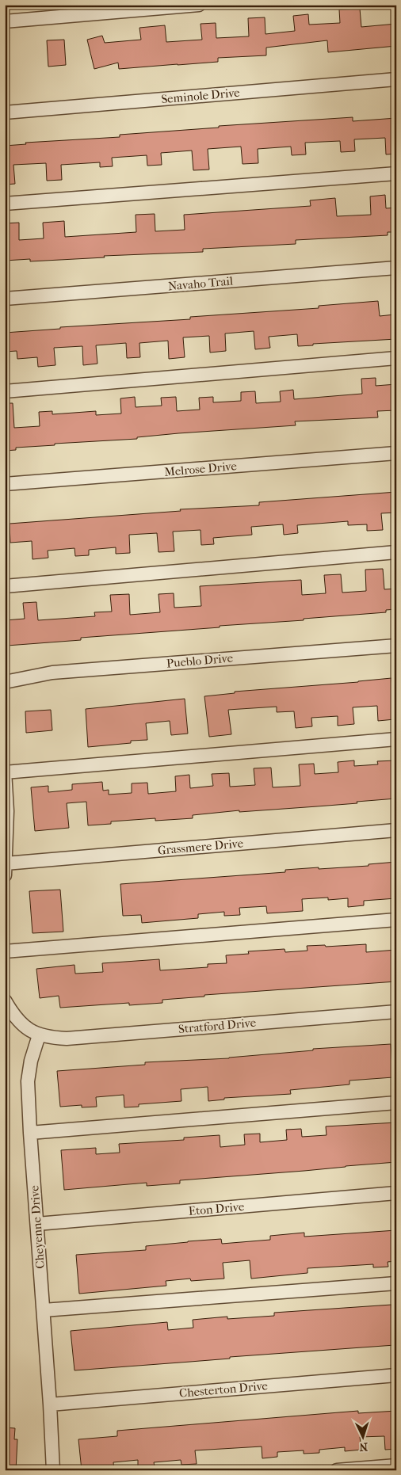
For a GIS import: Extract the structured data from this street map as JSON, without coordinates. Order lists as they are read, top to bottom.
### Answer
{
  "streets": {
    "street": [
      "Seminole Drive",
      "Navaho Trail",
      "Melrose Drive",
      "Pueblo Drive",
      "Grassmere Drive",
      "Stratford Drive",
      "Eton Drive",
      "Cheyenne Drive",
      "Chesterton Drive"
    ]
  },
  "crossings": [
    ["Stratford Drive", "Cheyenne Drive"],
    ["Eton Drive", "Cheyenne Drive"],
    ["Cheyenne Drive", "Chesterton Drive"]
  ],
  "north": "bottom"
}
